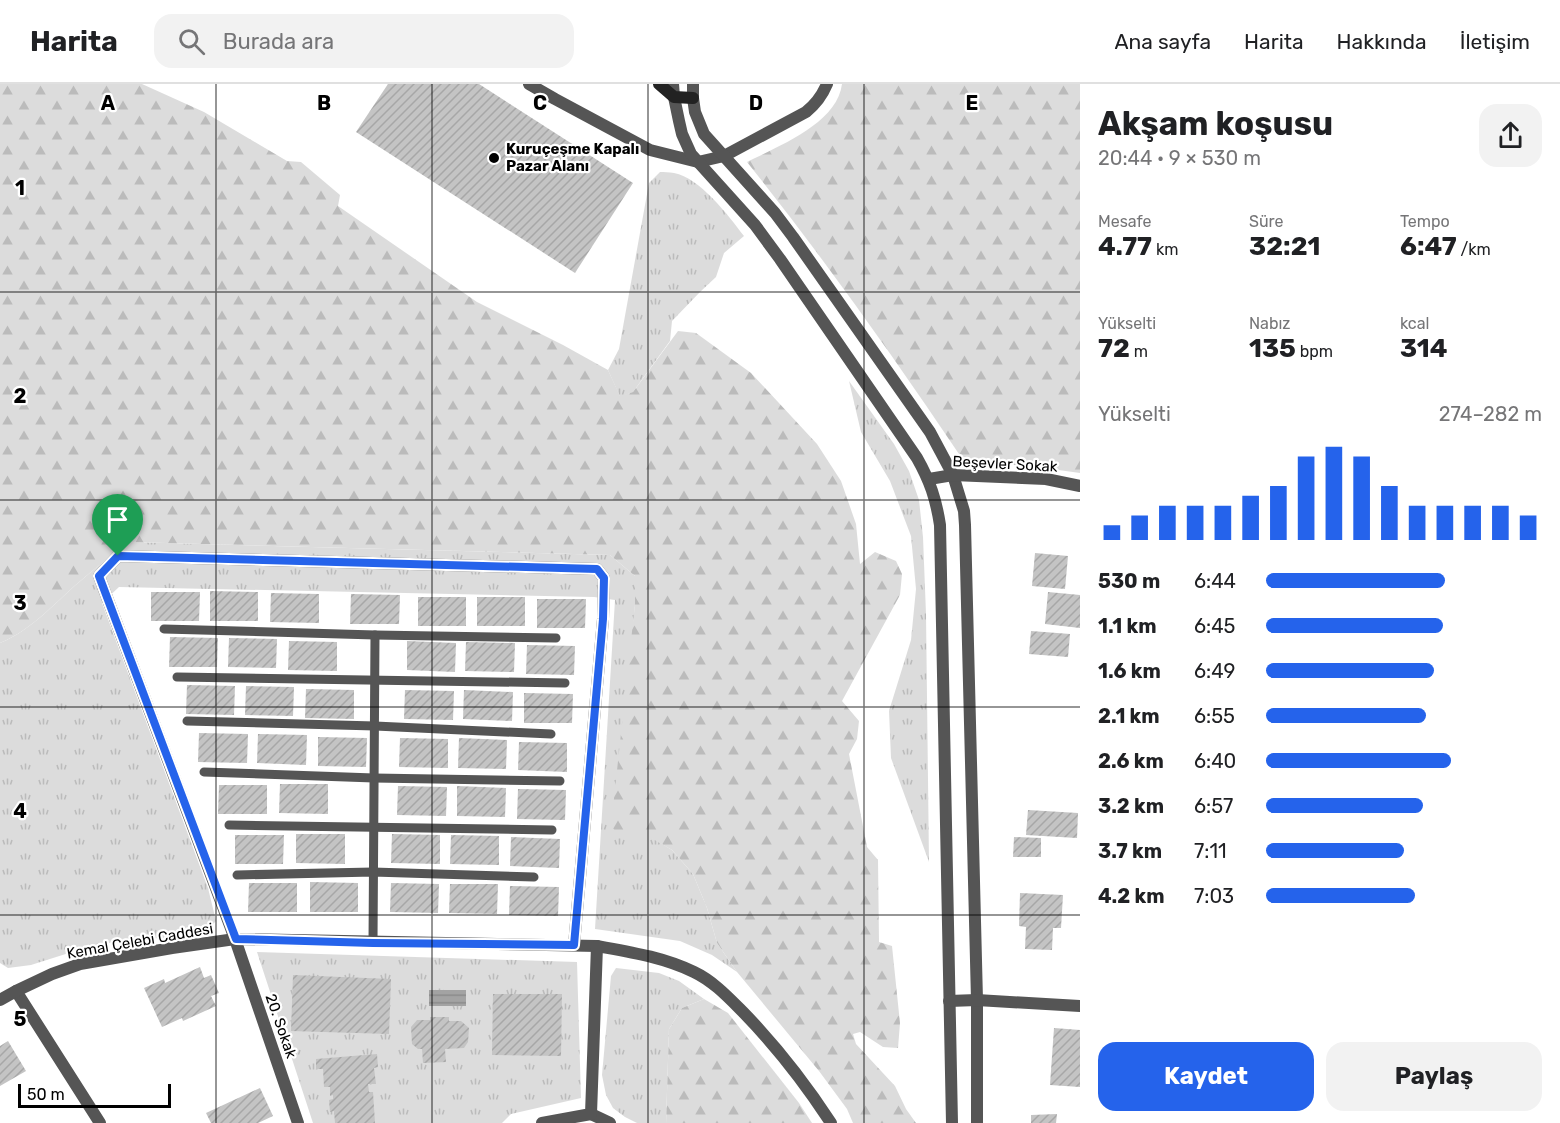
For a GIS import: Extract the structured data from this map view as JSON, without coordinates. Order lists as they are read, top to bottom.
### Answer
{
  "streets": {
    "street": ["Beşevler Sokak", "Kemal Çelebi Caddesi", "20. Sokak"]
  },
  "crossings": [
    ["Kemal Çelebi Caddesi", "20. Sokak"]
  ],
  "places": ["Kuruçeşme Kapalı Pazar Alanı"],
  "scale_bar": "50 m",
  "page": {
    "header": "Harita",
    "search": "Burada ara",
    "nav": [
      "Ana sayfa",
      "Harita",
      "Hakkında",
      "İletişim"
    ],
    "heading": ["Akşam koşusu", "20:44 · 9 × 530 m"],
    "stats": [
      ["Mesafe", "4.77 km"],
      ["Süre", "32:21"],
      ["Tempo", "6:47 /km"],
      ["Yükselti", "72 m"],
      ["Nabız", "135 bpm"],
      ["kcal", "314"]
    ],
    "chart": ["Yükselti", "274–282 m"],
    "list": [
      {
        "name": "530 m",
        "note": "6:44"
      },
      {
        "name": "1.1 km",
        "note": "6:45"
      },
      {
        "name": "1.6 km",
        "note": "6:49"
      },
      {
        "name": "2.1 km",
        "note": "6:55"
      },
      {
        "name": "2.6 km",
        "note": "6:40"
      },
      {
        "name": "3.2 km",
        "note": "6:57"
      },
      {
        "name": "3.7 km",
        "note": "7:11"
      },
      {
        "name": "4.2 km",
        "note": "7:03"
      }
    ],
    "buttons": ["Kaydet", "Paylaş"],
    "scale": "50 m"
  },
  "grid": {
    "columns": [
      "A",
      "B",
      "C",
      "D",
      "E"
    ],
    "rows": [
      "1",
      "2",
      "3",
      "4",
      "5"
    ]
  }
}
